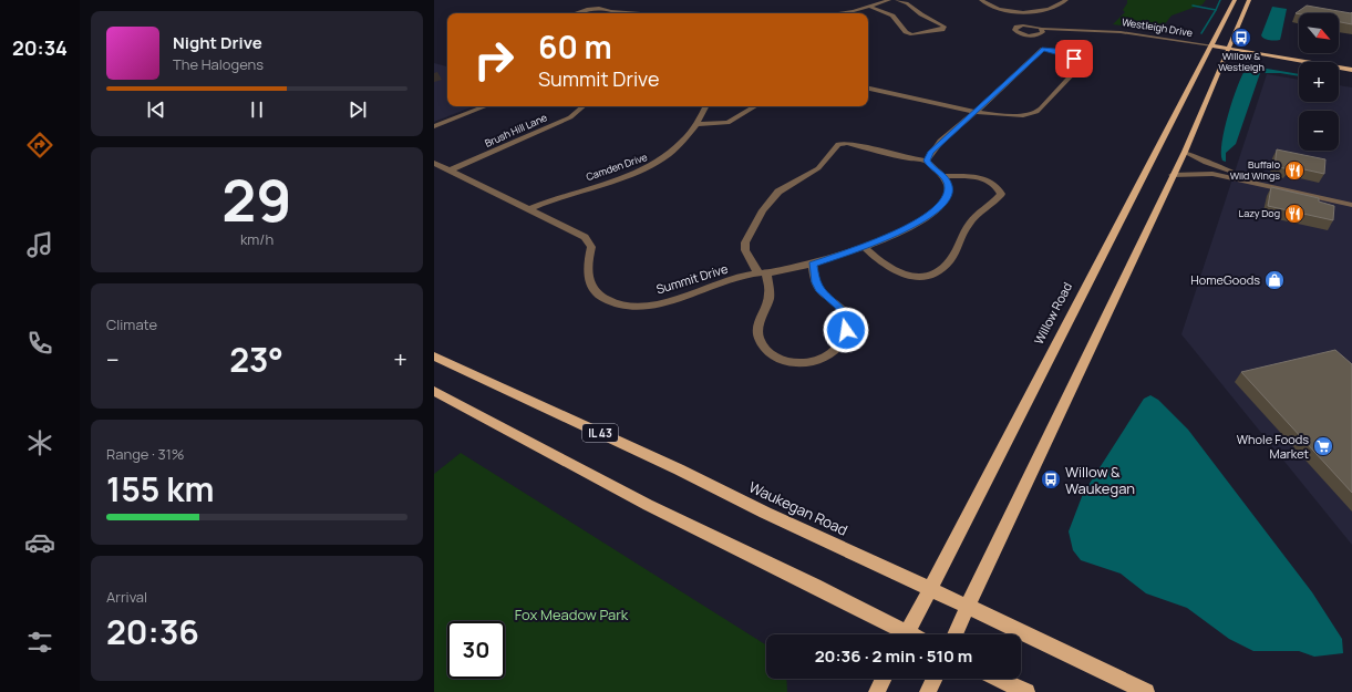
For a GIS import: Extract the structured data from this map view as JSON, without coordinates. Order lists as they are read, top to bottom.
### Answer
{
  "streets": {
    "main road": ["Willow Road", "IL 43", "Waukegan Road"],
    "street": [
      "Westleigh Drive",
      "Brush Hill Lane",
      "Camden Drive",
      "Summit Drive"
    ]
  },
  "crossings": [
    ["Westleigh Drive", "Willow Road"],
    ["Brush Hill Lane", "Summit Drive"],
    ["Camden Drive", "Summit Drive"],
    ["Willow Road", "Waukegan Road"]
  ],
  "parks": ["Fox Meadow Park"],
  "places": {
    "bus stop": ["Willow & Westleigh", "Willow & Waukegan"],
    "restaurant": ["Buffalo Wild Wings", "Lazy Dog"],
    "shop": ["HomeGoods"],
    "supermarket": ["Whole Foods Market"]
  },
  "north": "bottom right",
  "page": {
    "tabs": "20:34",
    "map_buttons": ["+", "−"],
    "turn": ["60 m", "Summit Drive"],
    "song": ["Night Drive", "The Halogens"],
    "tile": [
      ["29", "km/h"],
      "Climate",
      ["Range · 31%", "155 km"],
      ["Arrival", "20:36"]
    ],
    "heat": ["−", "23°", "+"],
    "limit": "30",
    "trip": "20:36 · 2 min · 510 m"
  }
}
